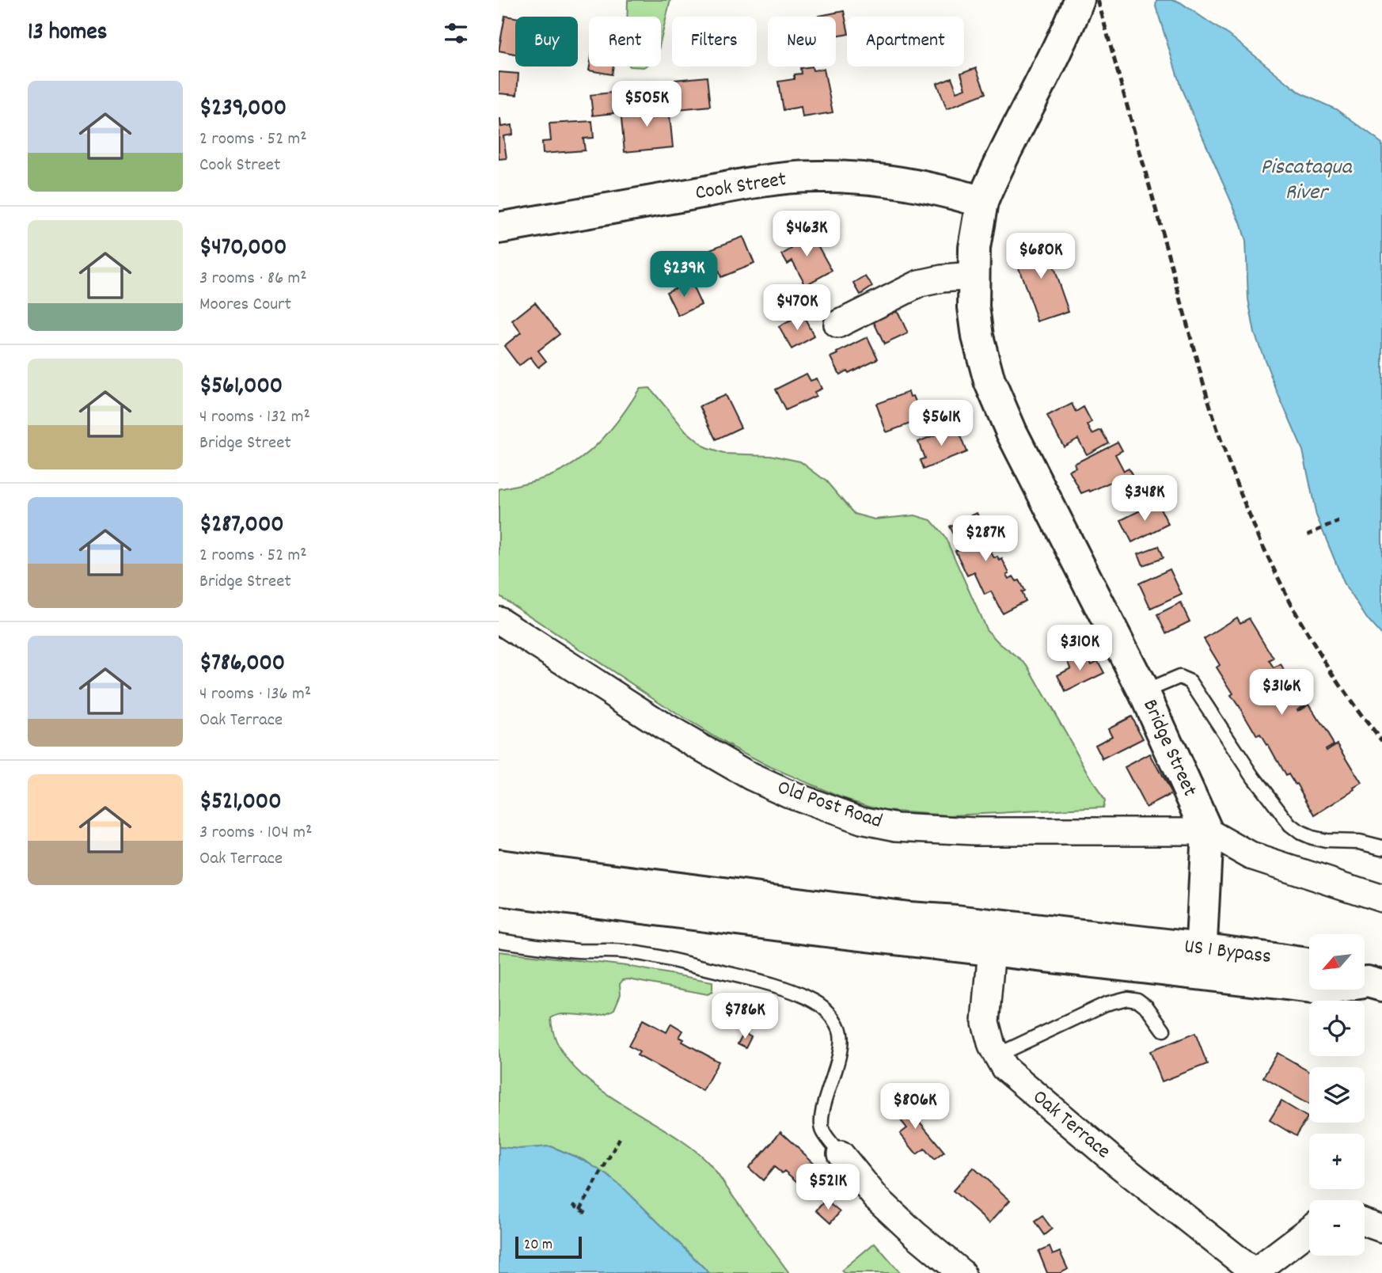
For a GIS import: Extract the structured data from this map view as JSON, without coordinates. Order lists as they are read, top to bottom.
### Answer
{
  "streets": {
    "main road": ["Cook Street", "Bridge Street", "US 1 Bypass"],
    "street": ["Old Post Road", "Oak Terrace"]
  },
  "crossings": [
    ["Cook Street", "Bridge Street"],
    ["Bridge Street", "Old Post Road"],
    ["Bridge Street", "US 1 Bypass"],
    ["US 1 Bypass", "Oak Terrace"]
  ],
  "water": ["Piscataqua River"],
  "scale_bar": "20 m",
  "north": "bottom left",
  "page": {
    "heading": "13 homes",
    "chip": [
      "Buy",
      "Rent",
      "Filters",
      "New",
      "Apartment"
    ],
    "list": [
      {
        "name": "$239,000",
        "note": "2 rooms · 52 m² · Cook Street"
      },
      {
        "name": "$470,000",
        "note": "3 rooms · 86 m² · Moores Court"
      },
      {
        "name": "$561,000",
        "note": "4 rooms · 132 m² · Bridge Street"
      },
      {
        "name": "$287,000",
        "note": "2 rooms · 52 m² · Bridge Street"
      },
      {
        "name": "$786,000",
        "note": "4 rooms · 136 m² · Oak Terrace"
      },
      {
        "name": "$521,000",
        "note": "3 rooms · 104 m² · Oak Terrace"
      }
    ],
    "price": [
      "$505K",
      "$463K",
      "$680K",
      "$239K",
      "$470K",
      "$561K",
      "$348K",
      "$287K",
      "$310K",
      "$316K",
      "$786K",
      "$806K",
      "$521K"
    ],
    "map_buttons": ["+", "−"],
    "scale": "20 m"
  }
}
